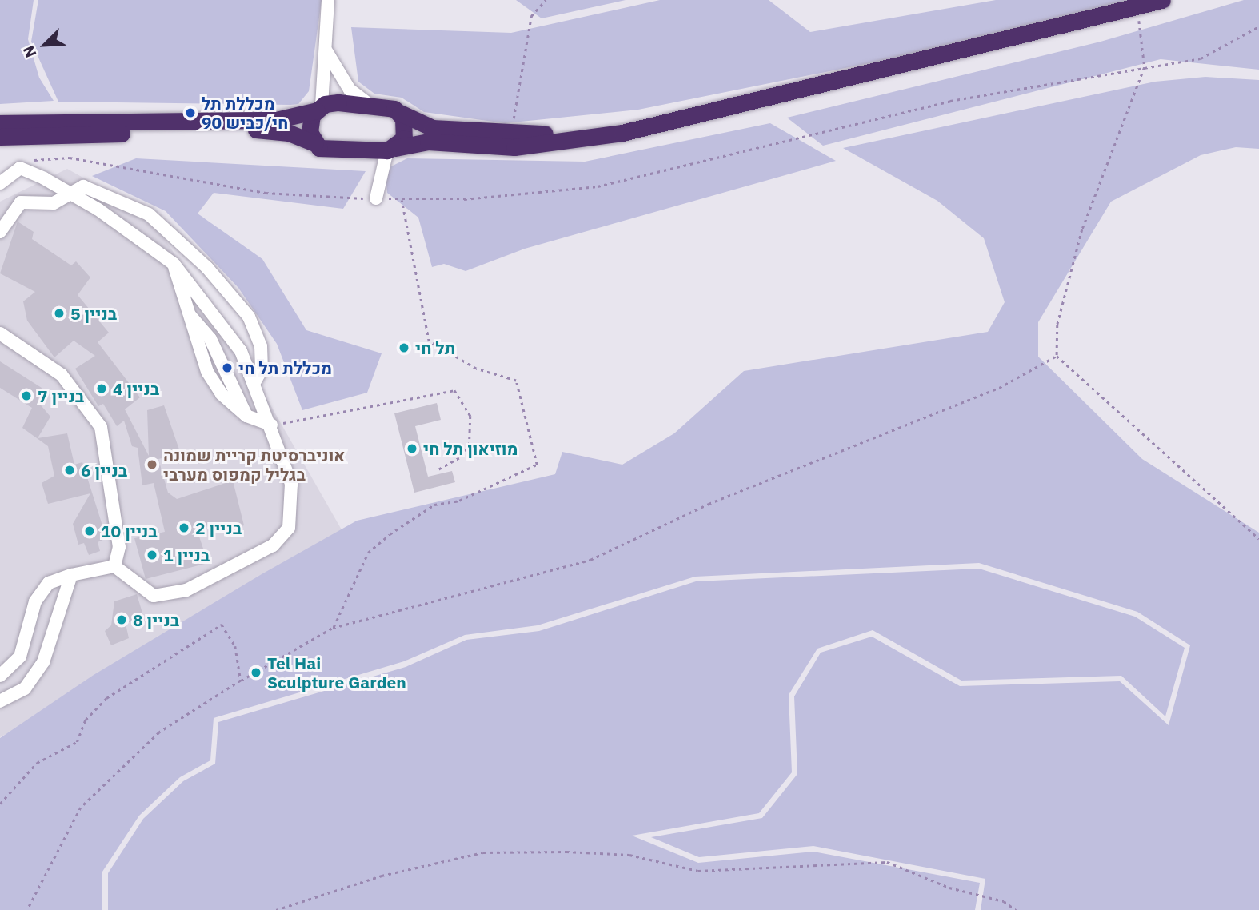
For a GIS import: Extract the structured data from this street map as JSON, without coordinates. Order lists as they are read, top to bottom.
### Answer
{
  "places": [
    "מכללת תל חי/כביש 90",
    "בניין 5",
    "תל חי",
    "מכללת תל חי",
    "בניין 4",
    "בניין 7",
    "מוזיאון תל חי",
    "אוניברסיטת קריית שמונה בגליל קמפוס מערבי",
    "בניין 6",
    "בניין 2",
    "בניין 10",
    "בניין 1",
    "בניין 8",
    "Tel Hai Sculpture Garden"
  ],
  "north": "bottom left"
}
